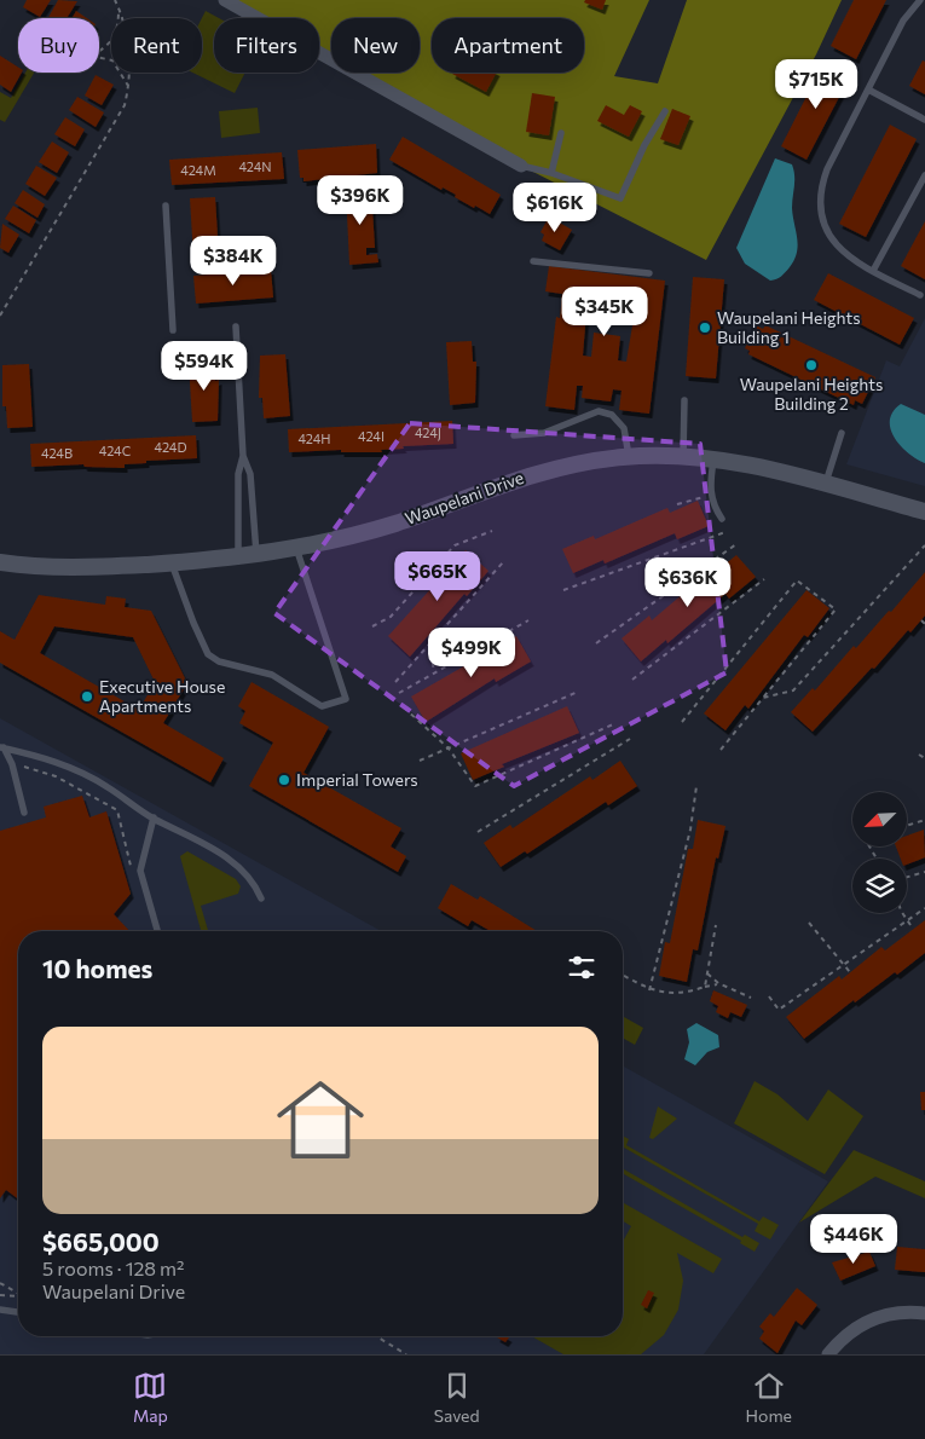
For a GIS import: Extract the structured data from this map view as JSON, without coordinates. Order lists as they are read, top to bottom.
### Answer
{
  "streets": {
    "street": ["Waupelani Drive"]
  },
  "places": [
    "Waupelani Heights Building 1",
    "Waupelani Heights Building 2",
    "Executive House Apartments",
    "Imperial Towers"
  ],
  "house_numbers": [
    "424N",
    "424M",
    "424J",
    "424I",
    "424H",
    "424D",
    "424C",
    "424B"
  ],
  "north": "bottom left",
  "page": {
    "chip": [
      "Buy",
      "Rent",
      "Filters",
      "New",
      "Apartment"
    ],
    "price": [
      "$715K",
      "$396K",
      "$616K",
      "$384K",
      "$345K",
      "$594K",
      "$665K",
      "$636K",
      "$499K",
      "$446K"
    ],
    "heading": "10 homes",
    "list": [
      {
        "name": "$665,000",
        "note": "5 rooms · 128 m² · Waupelani Drive"
      }
    ],
    "tabs": ["Map", "Saved", "Home"]
  }
}
